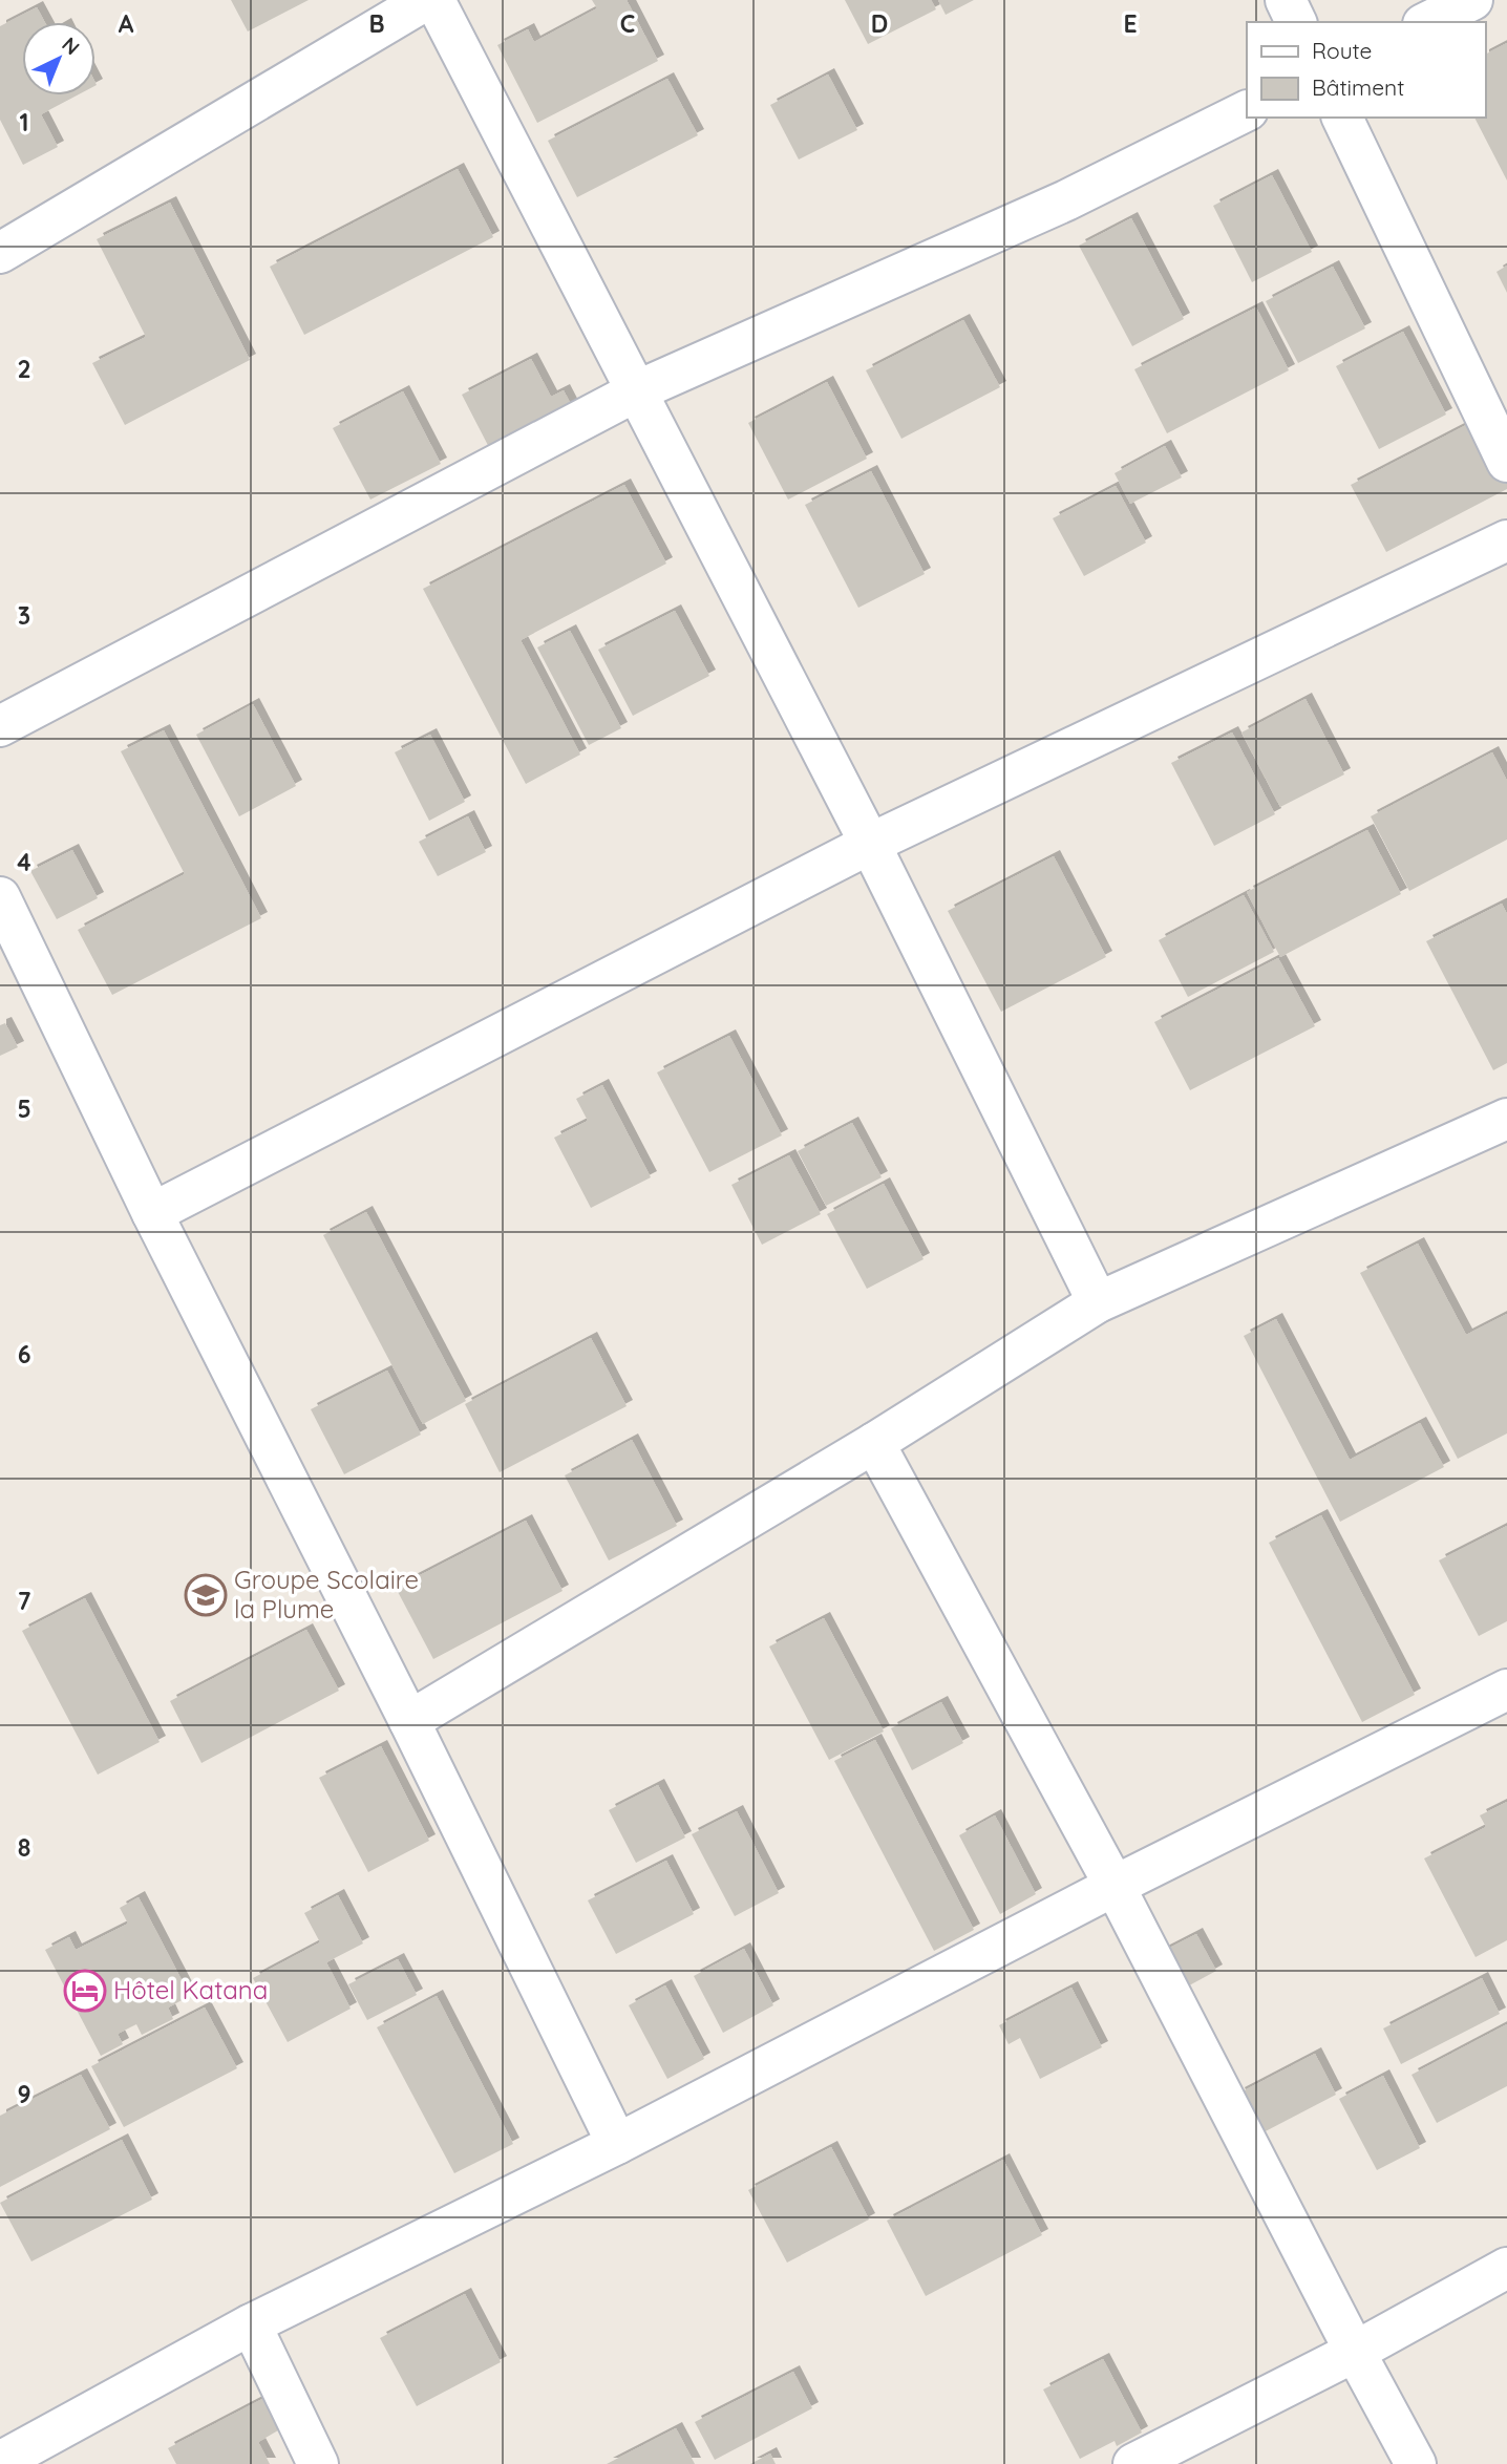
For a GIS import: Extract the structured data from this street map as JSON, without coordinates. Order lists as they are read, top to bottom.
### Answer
{
  "places": {
    "school or university": ["Groupe Scolaire la Plume"],
    "hotel": ["Hôtel Katana"]
  },
  "legend": ["Route", "Bâtiment"],
  "north": "top right",
  "grid": {
    "columns": [
      "A",
      "B",
      "C",
      "D",
      "E"
    ],
    "rows": [
      "1",
      "2",
      "3",
      "4",
      "5",
      "6",
      "7",
      "8",
      "9"
    ]
  }
}
